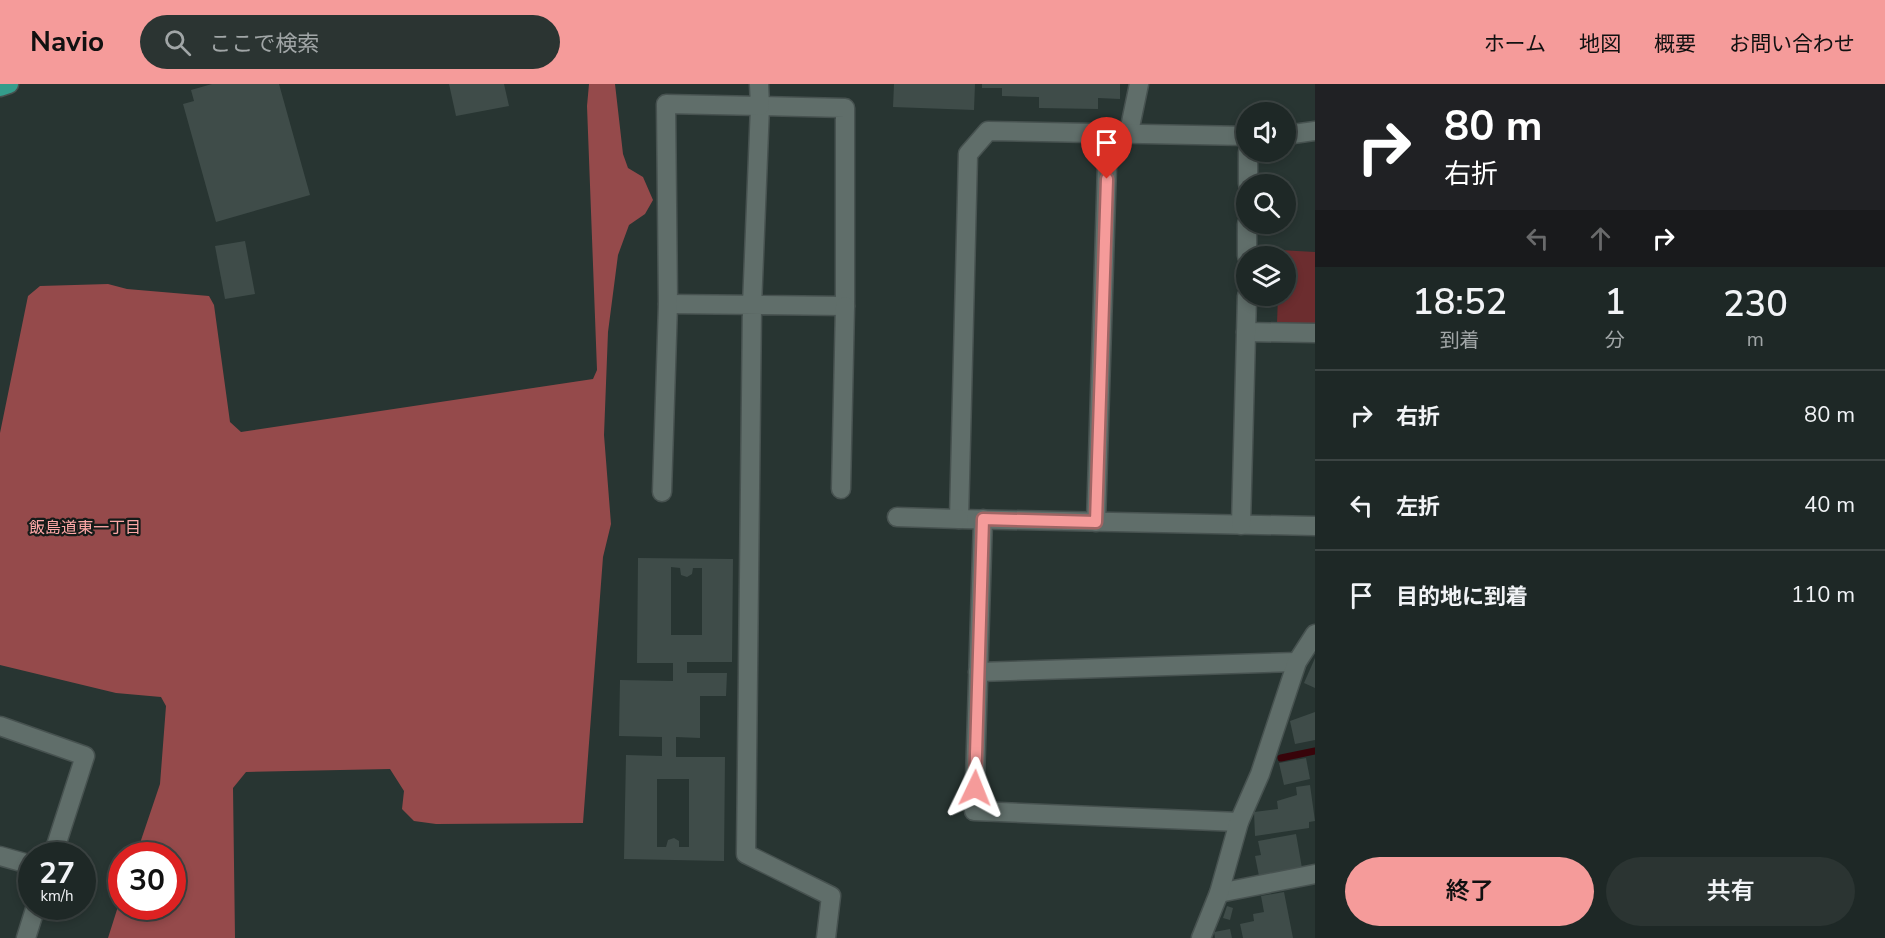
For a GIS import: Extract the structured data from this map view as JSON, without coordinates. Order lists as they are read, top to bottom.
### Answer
{
  "districts": ["飯島道東一丁目"],
  "page": {
    "header": "Navio",
    "search": "ここで検索",
    "nav": [
      "ホーム",
      "地図",
      "概要",
      "お問い合わせ"
    ],
    "turn": ["80 m", "右折"],
    "eta": [
      "18:52",
      "到着",
      "1",
      "分",
      "230",
      "m"
    ],
    "list": [
      {
        "name": "右折",
        "value": "80 m"
      },
      {
        "name": "左折",
        "value": "40 m"
      },
      {
        "name": "目的地に到着",
        "value": "110 m"
      }
    ],
    "speed": "27 km/h",
    "limit": "30",
    "buttons": ["終了", "共有"]
  }
}
